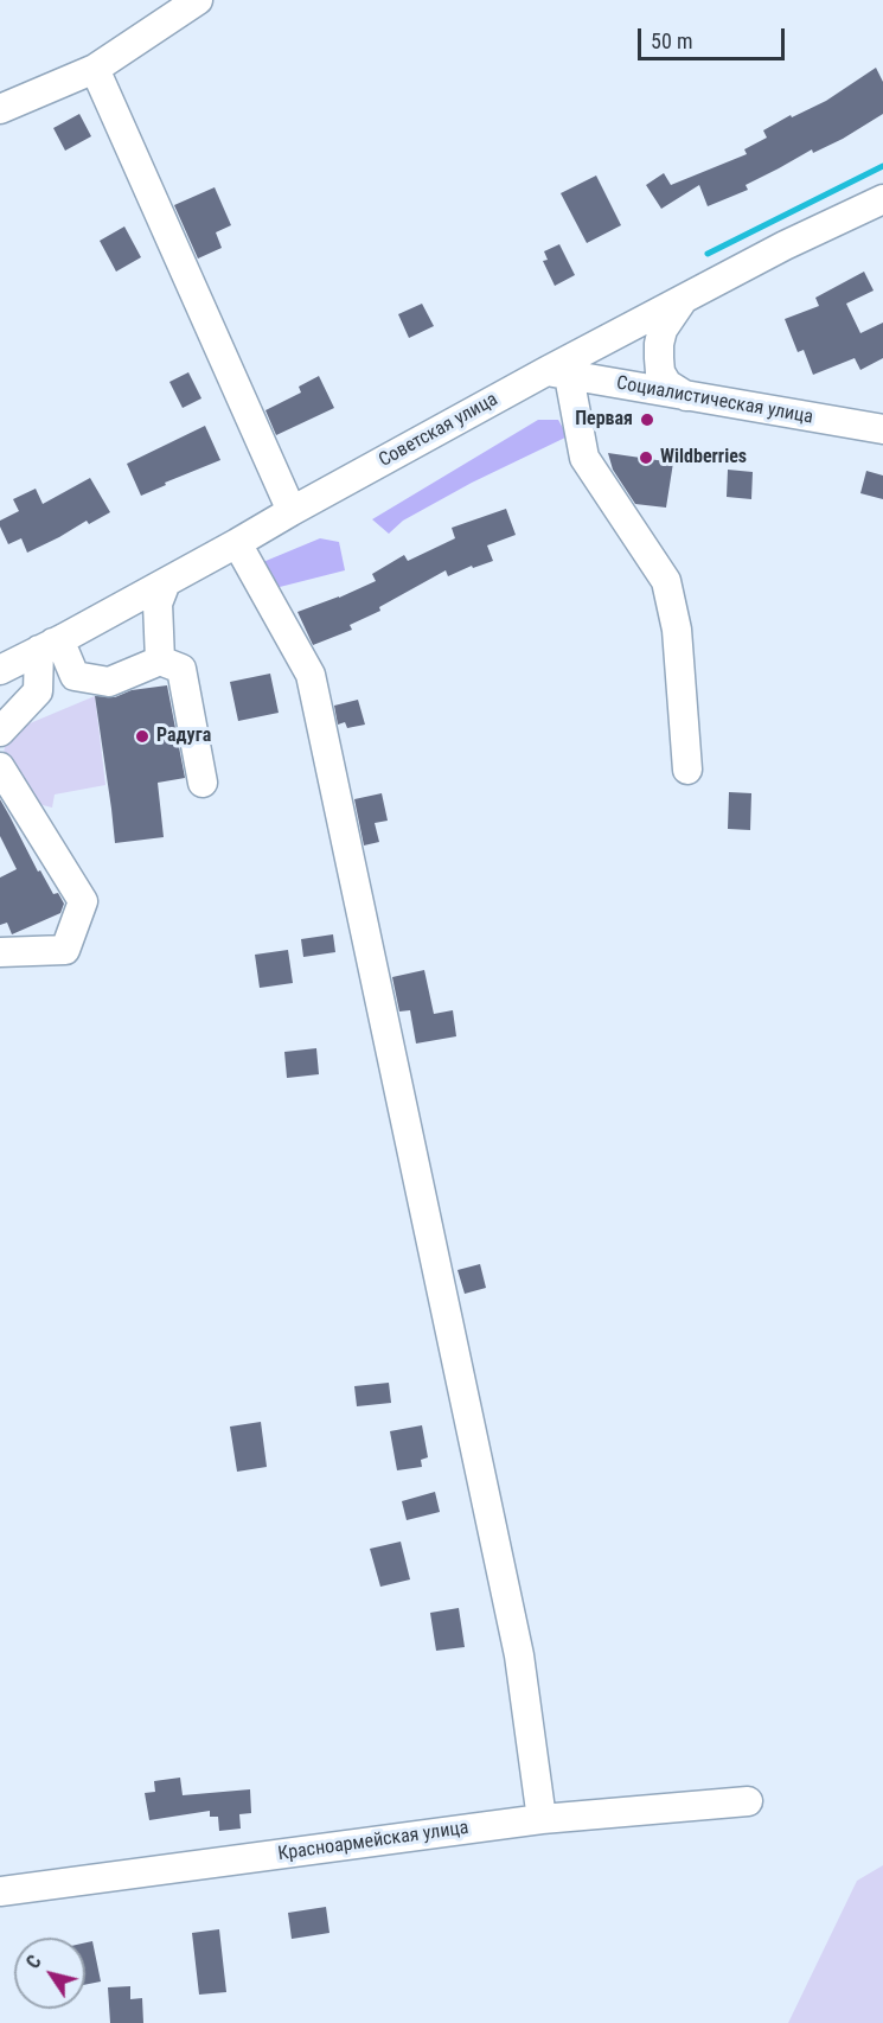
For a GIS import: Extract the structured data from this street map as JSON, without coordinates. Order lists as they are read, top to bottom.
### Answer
{
  "streets": {
    "street": ["Социалистическая улица", "Советская улица", "Красноармейская улица"]
  },
  "crossings": [
    ["Социалистическая улица", "Советская улица"]
  ],
  "places": ["Первая", "Wildberries", "Радуга"],
  "scale_bar": "50 m",
  "north": "top left"
}
